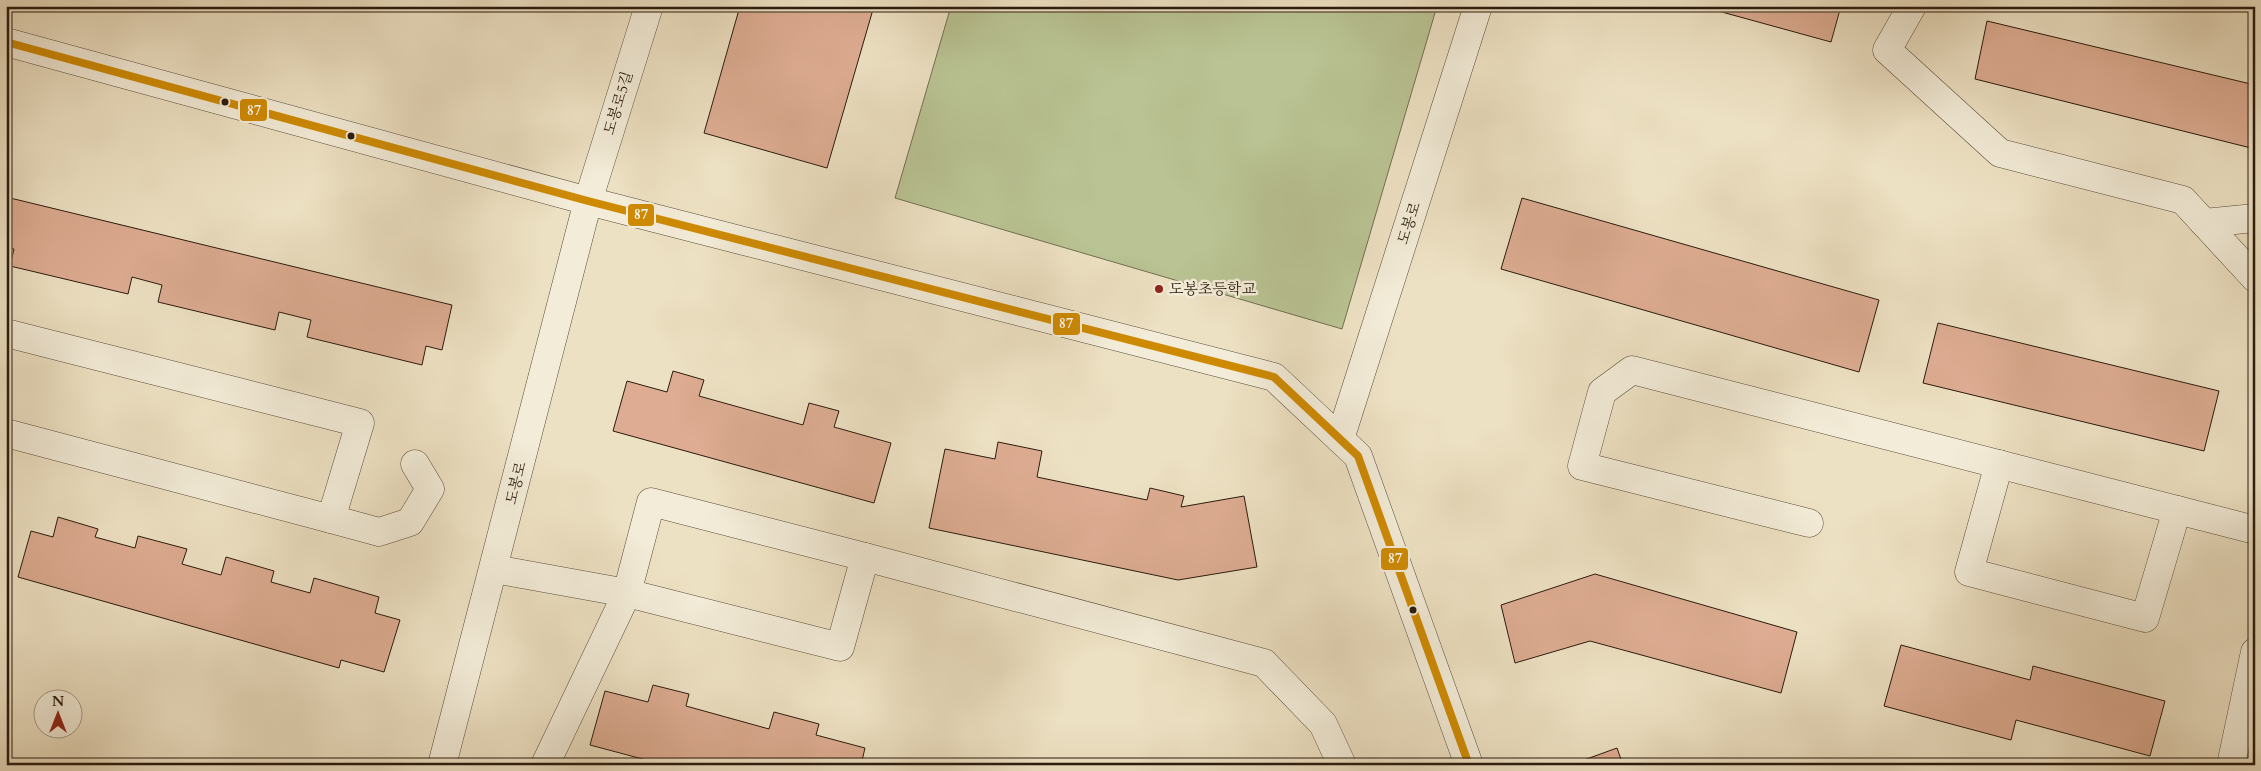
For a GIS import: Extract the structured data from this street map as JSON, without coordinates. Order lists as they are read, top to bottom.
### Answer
{
  "streets": {
    "street": ["도봉로5길", "도봉로"]
  },
  "crossings": [
    ["도봉로5길", "도봉로"]
  ],
  "places": ["도봉초등학교"],
  "lines": ["transit line 87"],
  "north": "top"
}
